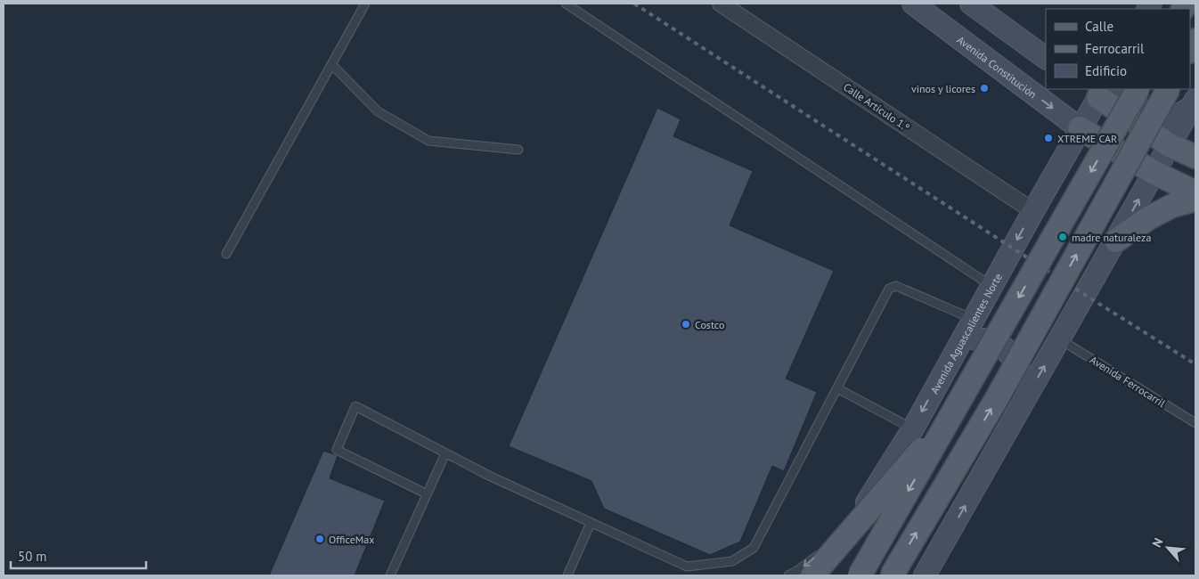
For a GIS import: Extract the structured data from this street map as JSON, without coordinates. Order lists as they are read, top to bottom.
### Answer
{
  "streets": {
    "main road": ["Avenida Constitución", "Avenida Aguascalientes Norte"],
    "street": ["Calle Artículo 1.º"],
    "lane": ["Avenida Ferrocarril"]
  },
  "crossings": [
    ["Avenida Constitución", "Avenida Aguascalientes Norte"],
    ["Calle Artículo 1.º", "Avenida Aguascalientes Norte"]
  ],
  "places": [
    "vinos y licores",
    "XTREME CAR",
    "madre naturaleza",
    "Costco",
    "OfficeMax"
  ],
  "legend": ["Calle", "Ferrocarril", "Edificio"],
  "scale_bar": "50 m",
  "north": "top left"
}
